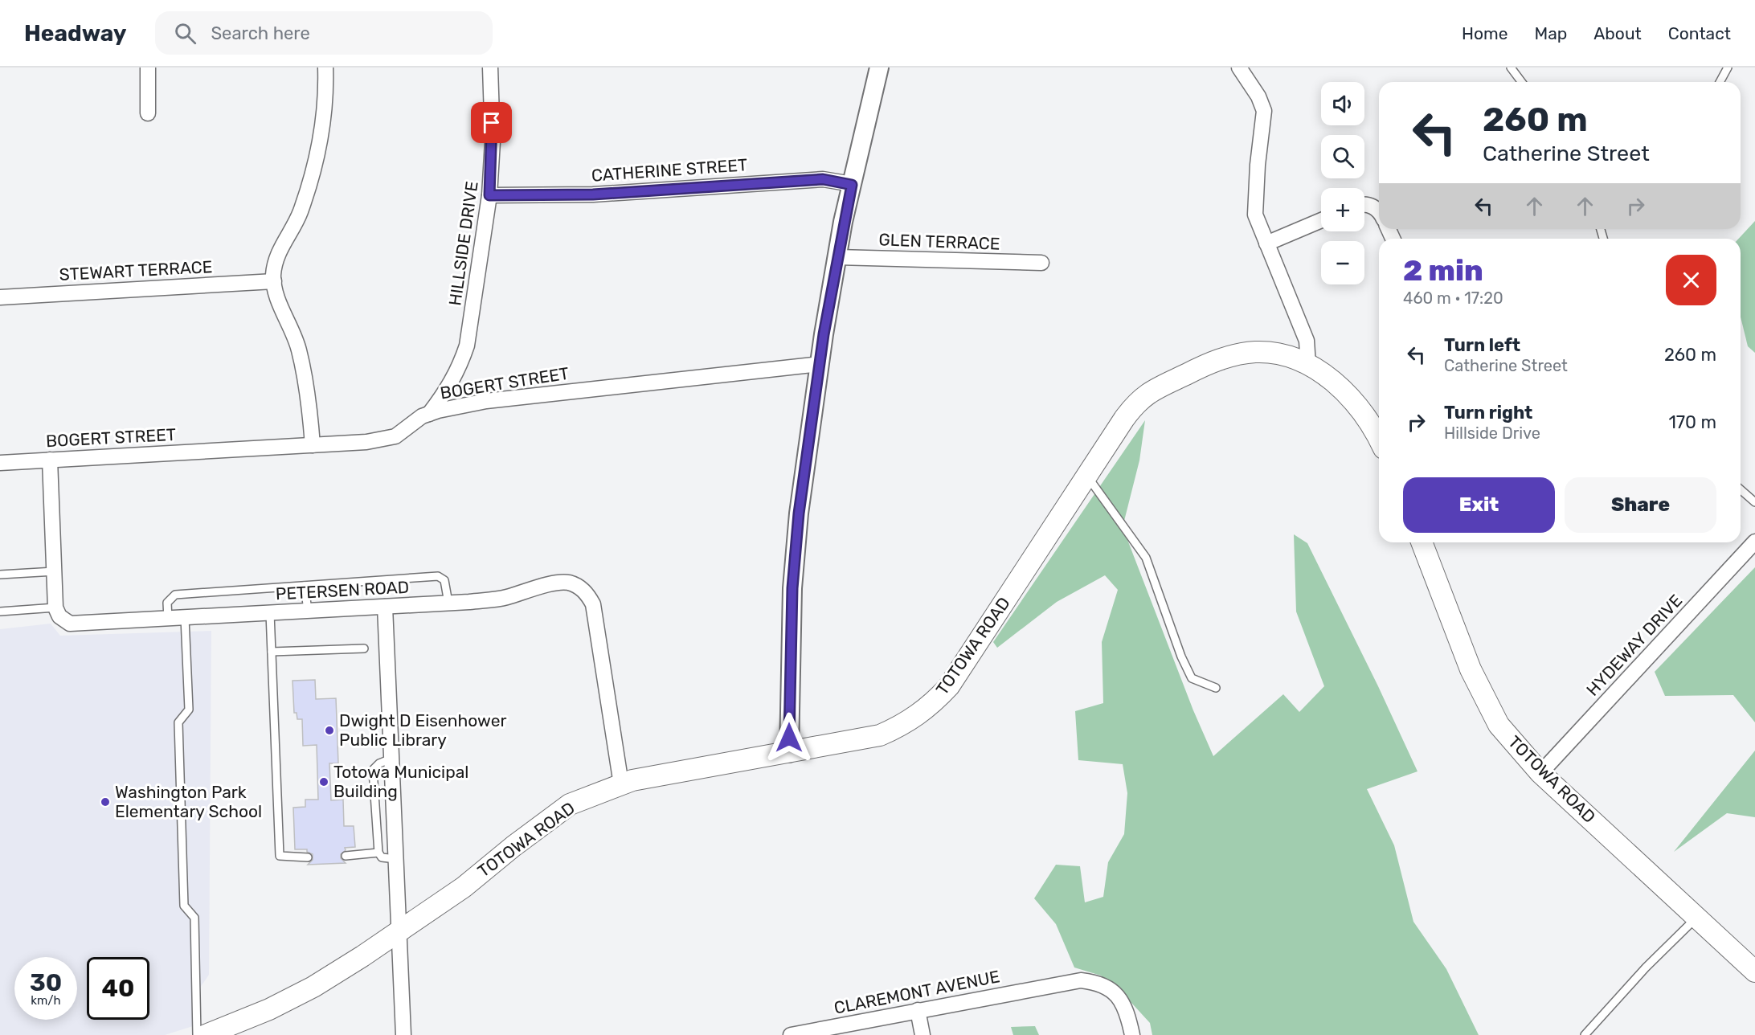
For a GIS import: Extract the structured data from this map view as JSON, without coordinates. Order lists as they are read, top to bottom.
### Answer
{
  "streets": {
    "main road": ["TOTOWA ROAD"],
    "street": [
      "CATHERINE STREET",
      "GLEN TERRACE",
      "HILLSIDE DRIVE",
      "STEWART TERRACE",
      "BOGERT STREET",
      "PETERSEN ROAD",
      "HYDEWAY DRIVE",
      "CLAREMONT AVENUE"
    ]
  },
  "crossings": [
    ["CATHERINE STREET", "HILLSIDE DRIVE"],
    ["HILLSIDE DRIVE", "BOGERT STREET"],
    ["PETERSEN ROAD", "TOTOWA ROAD"],
    ["HYDEWAY DRIVE", "TOTOWA ROAD"]
  ],
  "places": ["Dwight D Eisenhower Public Library", "Totowa Municipal Building", "Washington Park Elementary School"],
  "page": {
    "header": "Headway",
    "search": "Search here",
    "nav": [
      "Home",
      "Map",
      "About",
      "Contact"
    ],
    "map_buttons": ["+", "−"],
    "turn": ["260 m", "Catherine Street"],
    "heading": ["2 min", "460 m · 17:20"],
    "list": [
      {
        "name": "Turn left",
        "note": "Catherine Street",
        "value": "260 m"
      },
      {
        "name": "Turn right",
        "note": "Hillside Drive",
        "value": "170 m"
      }
    ],
    "buttons": ["Exit", "Share"],
    "speed": "30 km/h",
    "limit": "40"
  }
}
